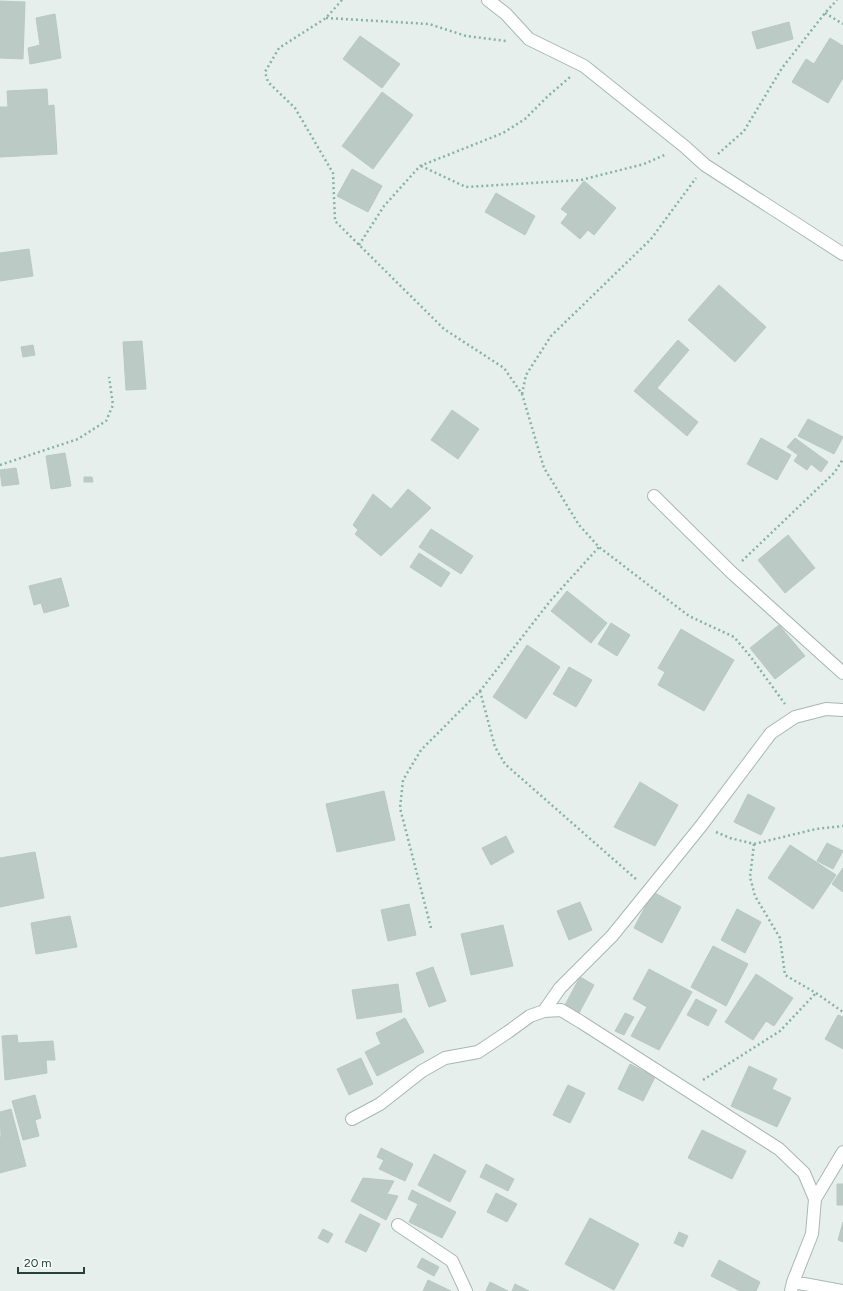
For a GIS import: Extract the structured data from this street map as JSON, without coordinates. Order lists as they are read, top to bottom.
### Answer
{
  "scale_bar": "20 m"
}
